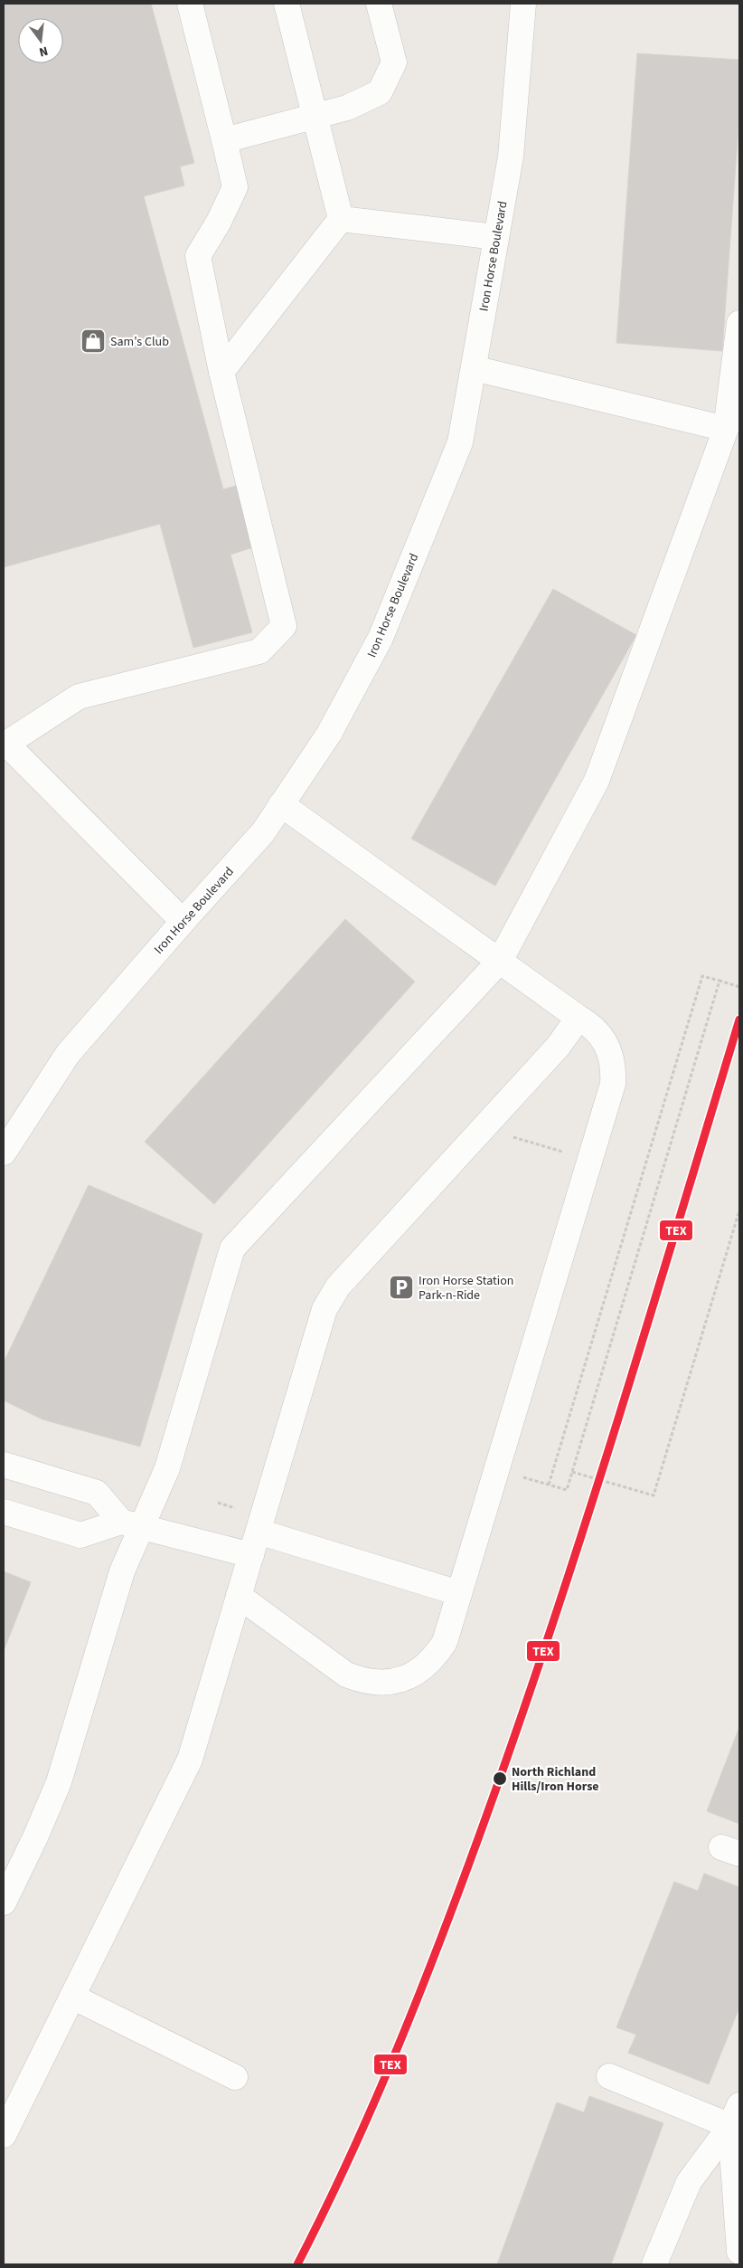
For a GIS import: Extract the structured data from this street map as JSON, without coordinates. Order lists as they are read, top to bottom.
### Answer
{
  "streets": {
    "street": ["Iron Horse Boulevard"]
  },
  "places": {
    "shop": ["Sam's Club"],
    "parking": ["Iron Horse Station Park-n-Ride"],
    "other": ["North Richland Hills/Iron Horse"]
  },
  "lines": ["transit line TEX"],
  "north": "bottom"
}
